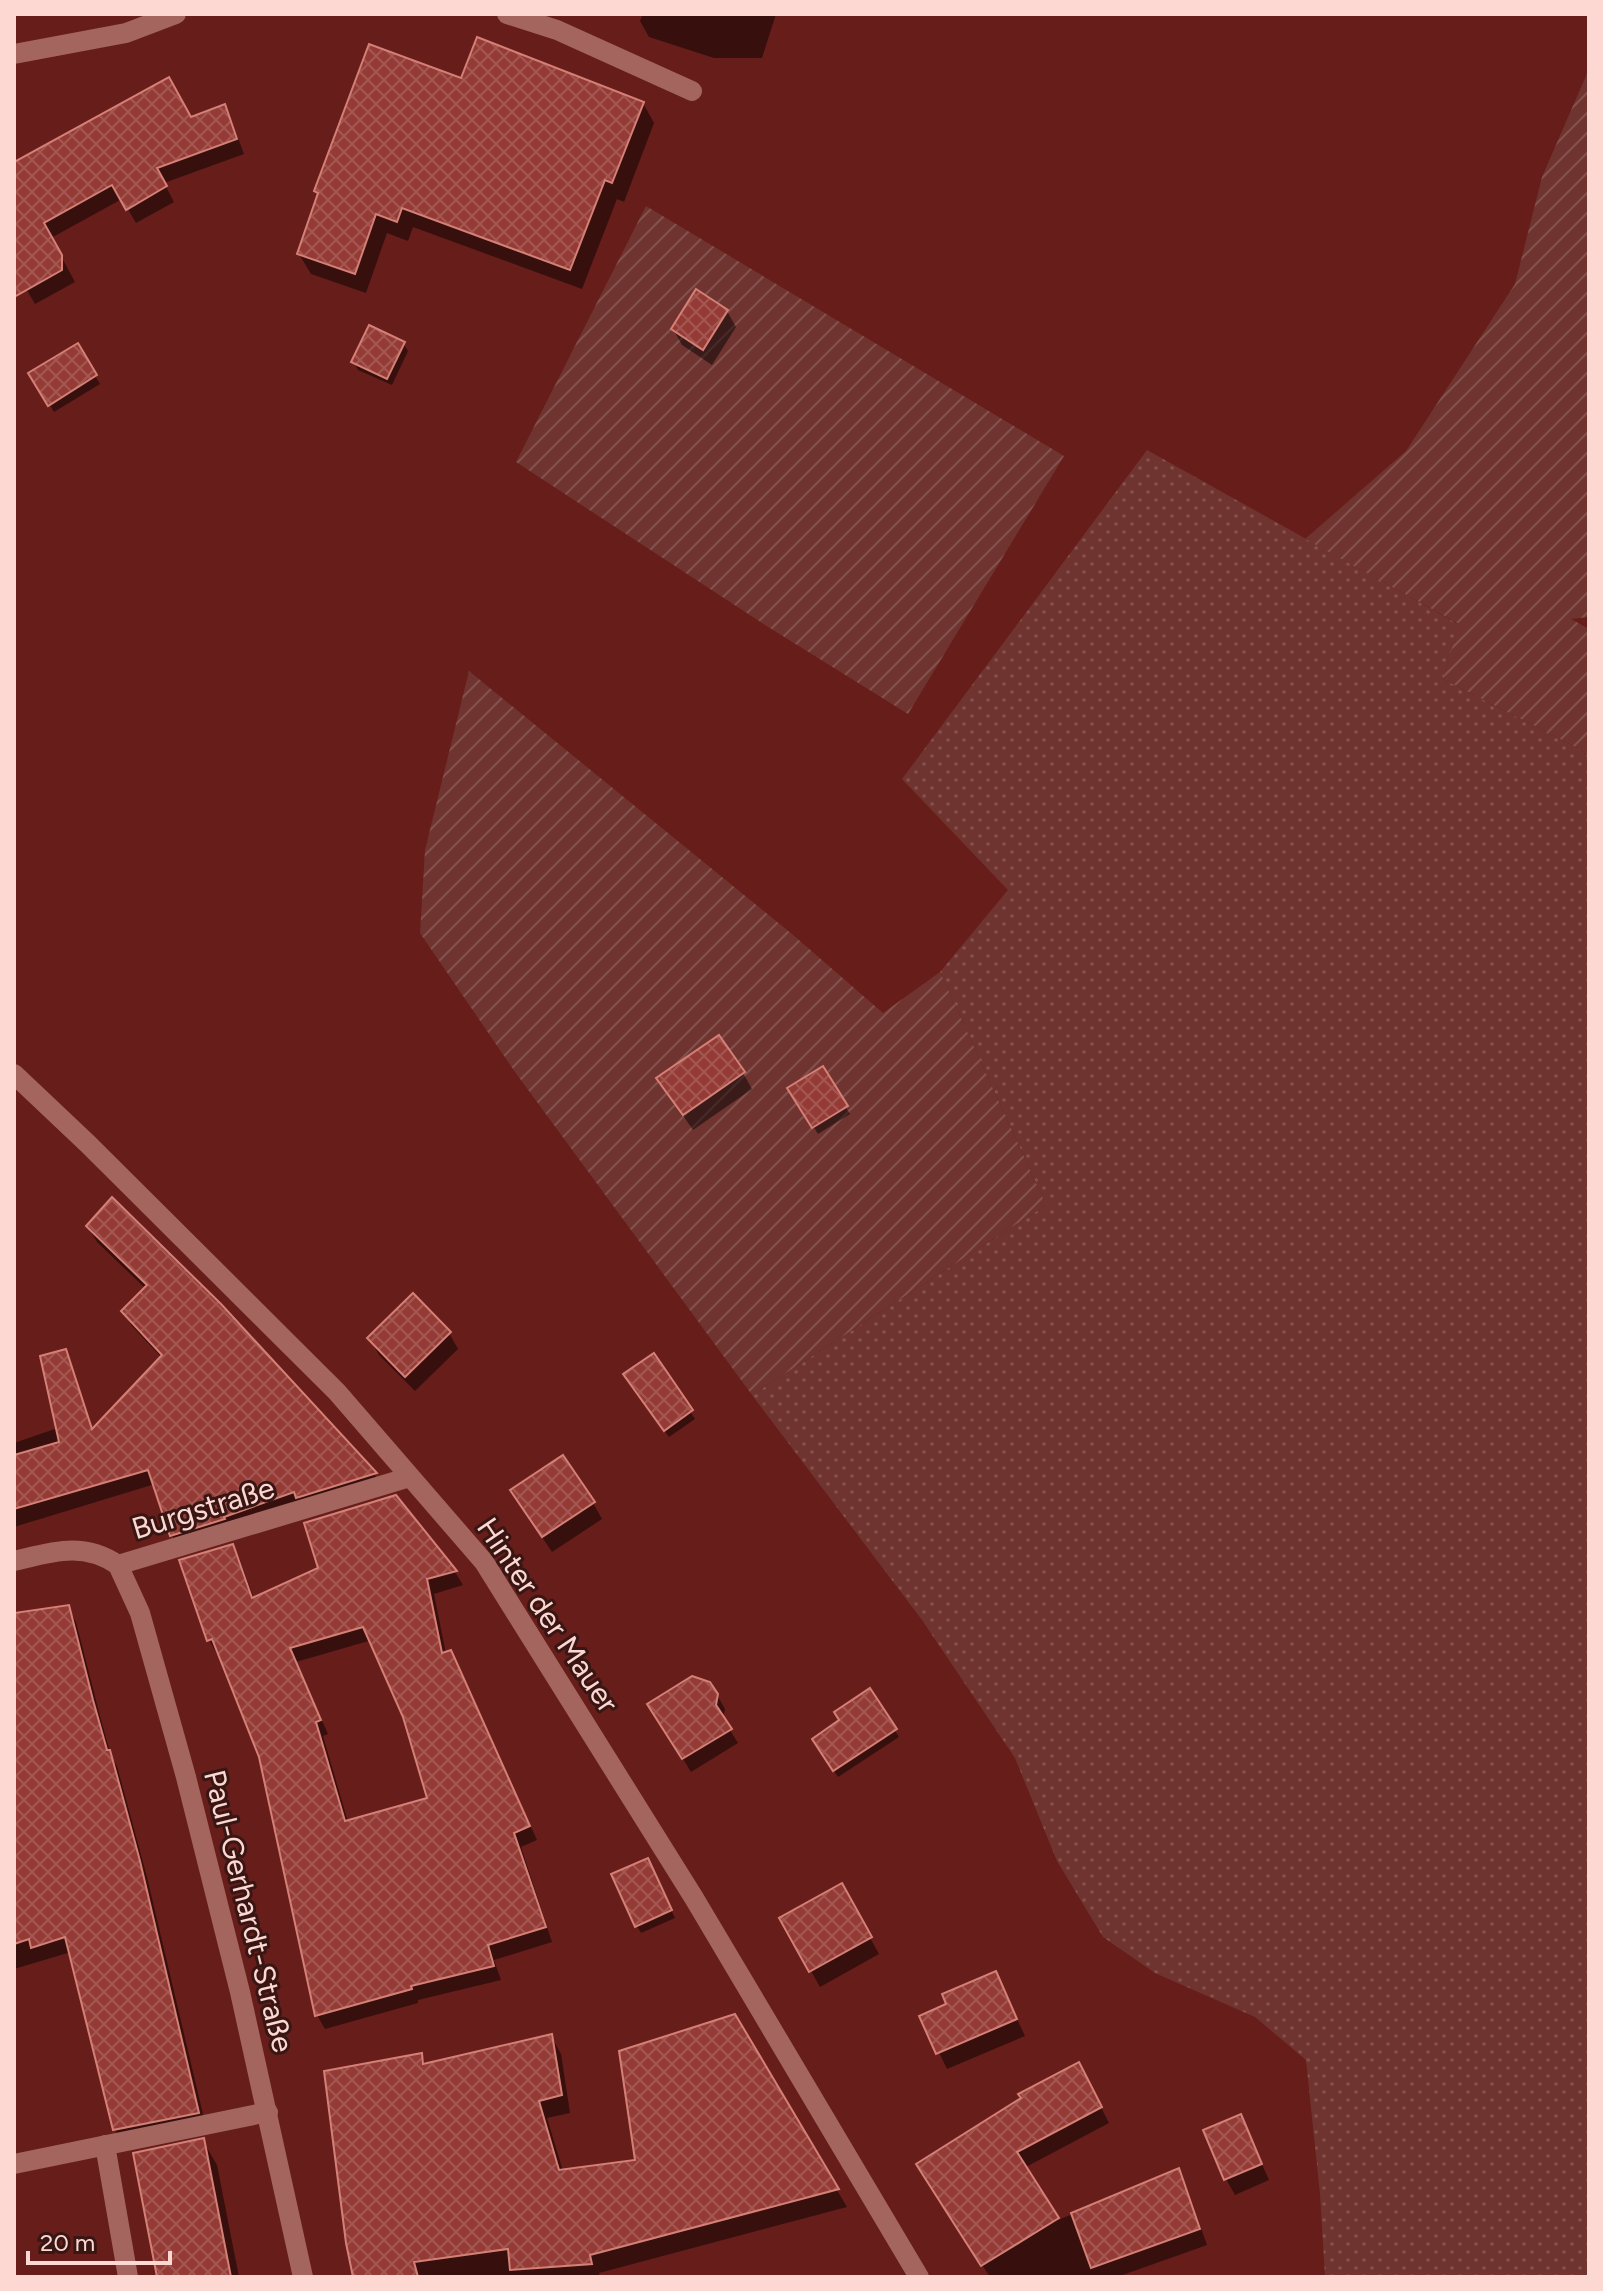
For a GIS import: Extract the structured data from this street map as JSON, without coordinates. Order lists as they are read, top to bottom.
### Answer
{
  "streets": {
    "street": ["Burgstraße", "Hinter der Mauer", "Paul-Gerhardt-Straße"]
  },
  "crossings": [
    ["Burgstraße", "Hinter der Mauer"],
    ["Burgstraße", "Paul-Gerhardt-Straße"]
  ],
  "scale_bar": "20 m"
}
